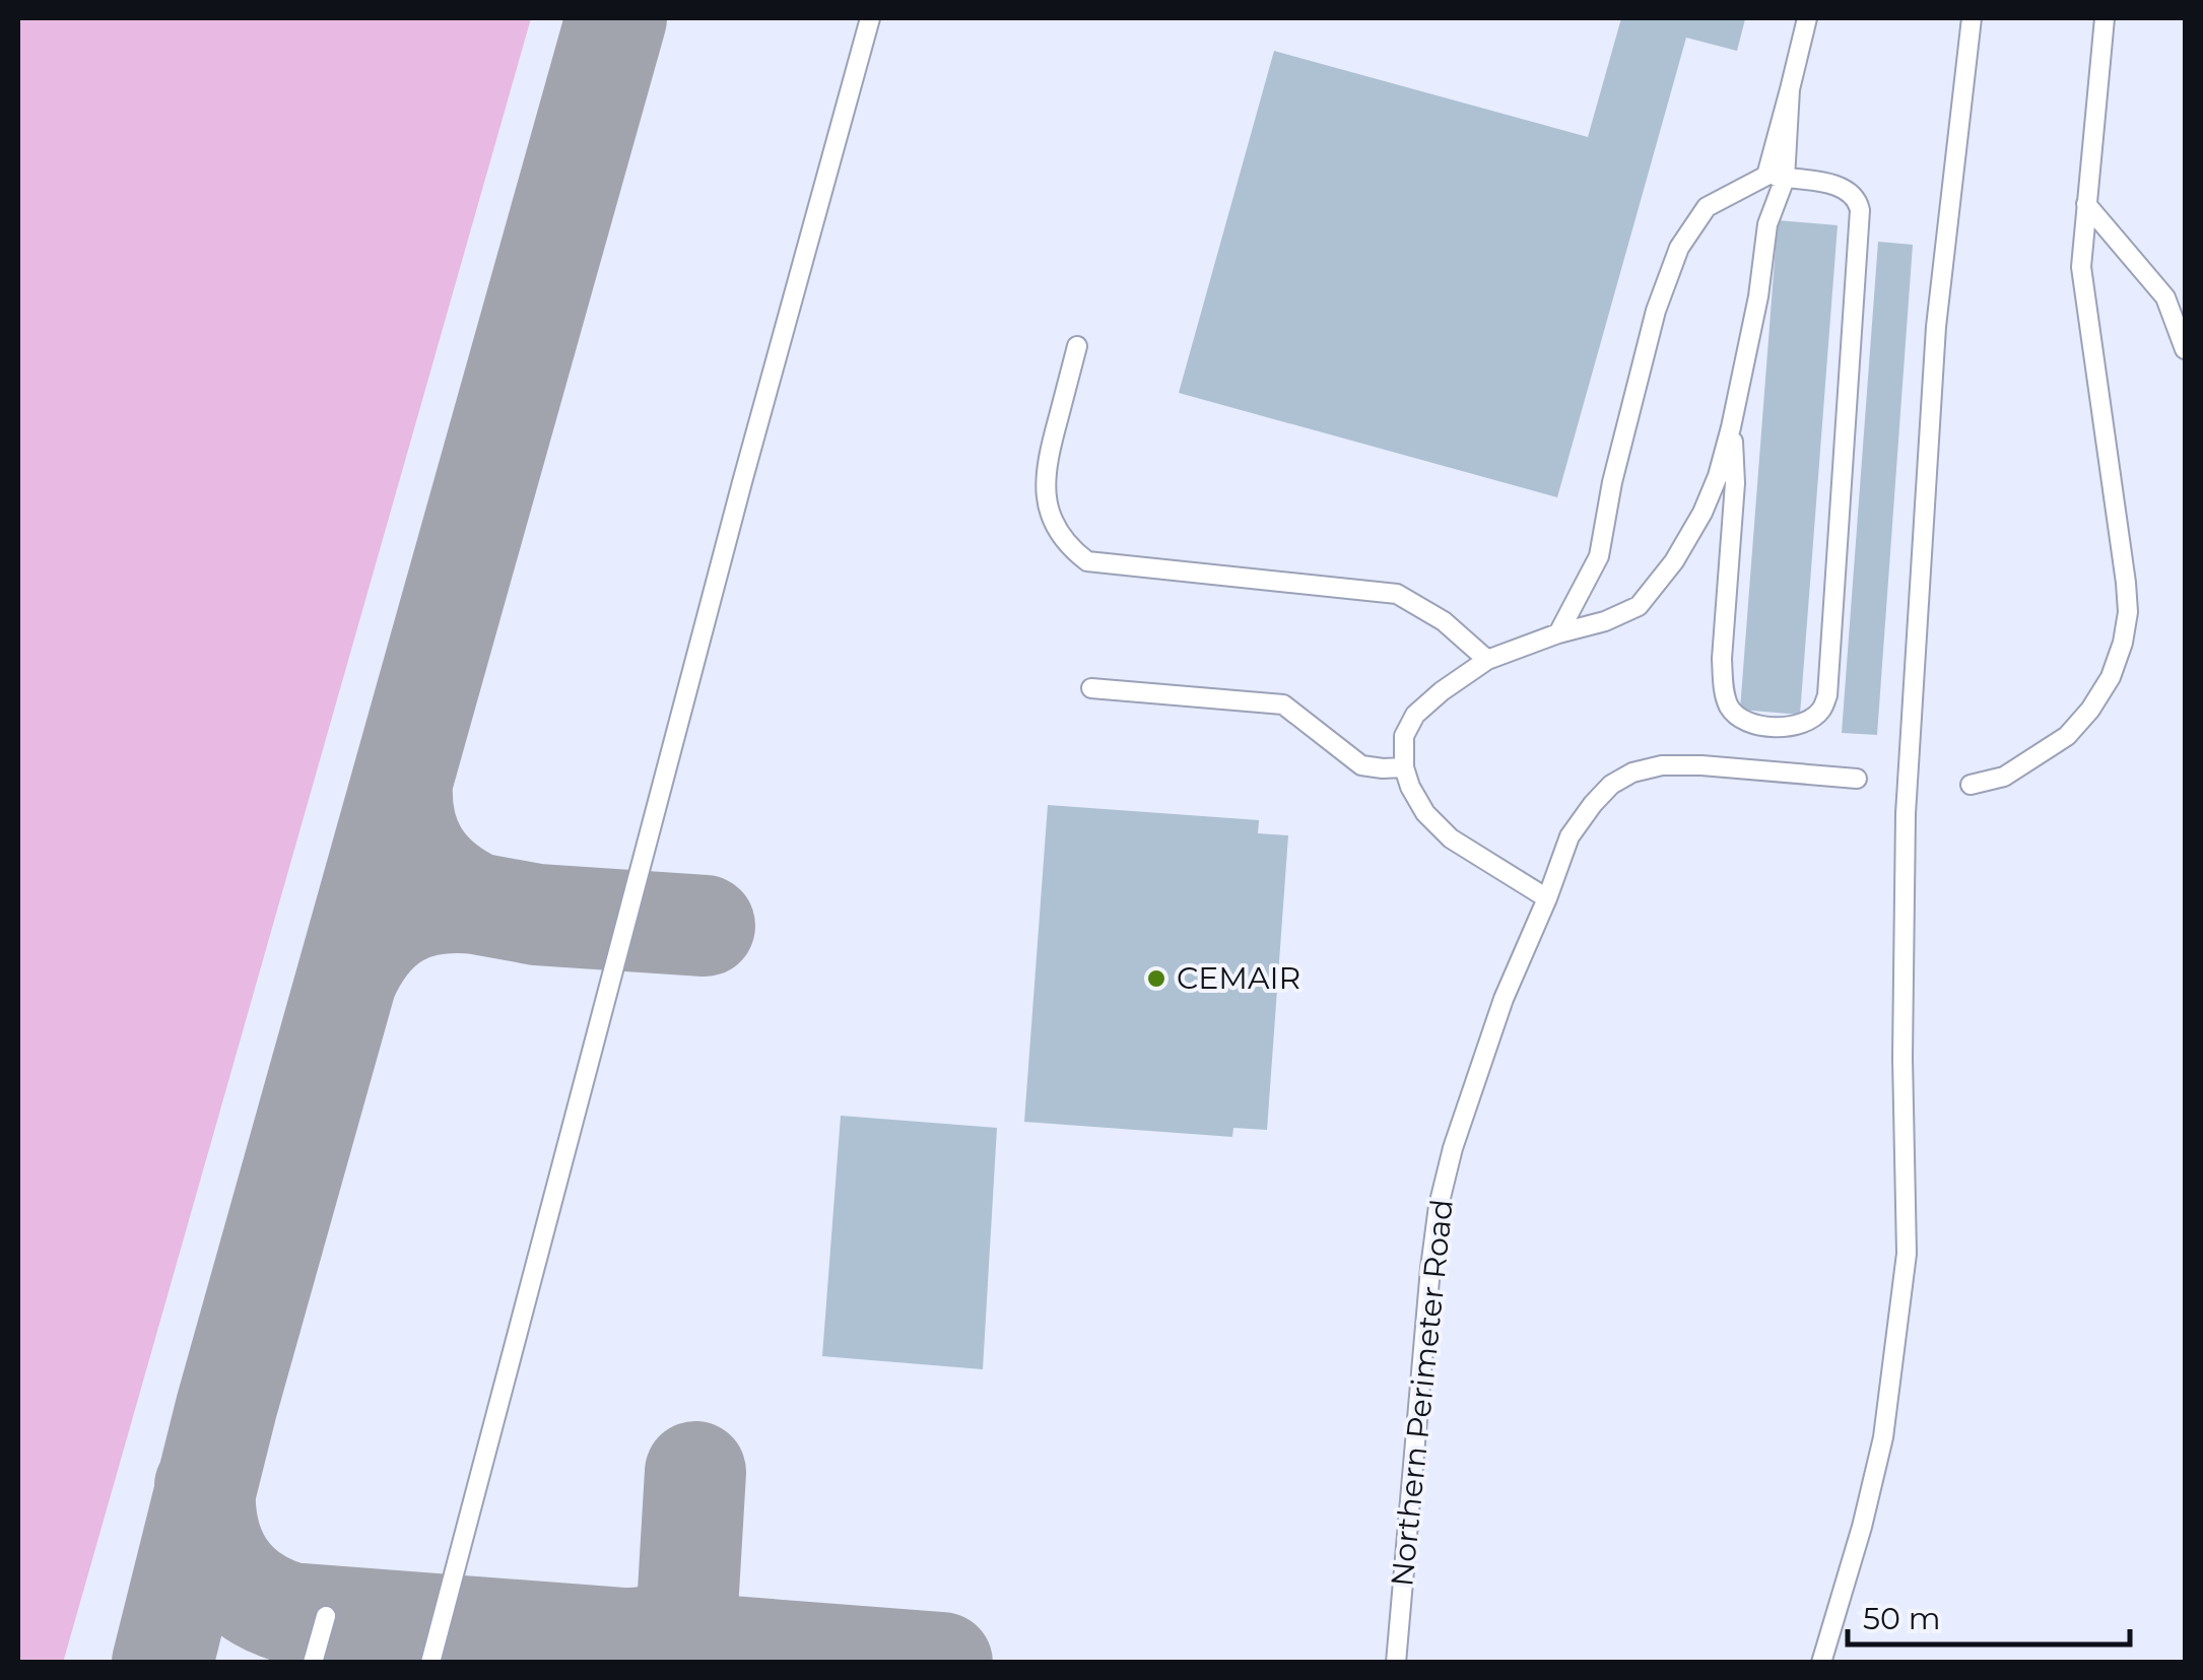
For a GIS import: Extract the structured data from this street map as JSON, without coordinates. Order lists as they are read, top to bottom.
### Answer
{
  "streets": {
    "lane": ["Northern Perimeter Road"]
  },
  "places": ["CEMAIR"],
  "scale_bar": "50 m"
}
